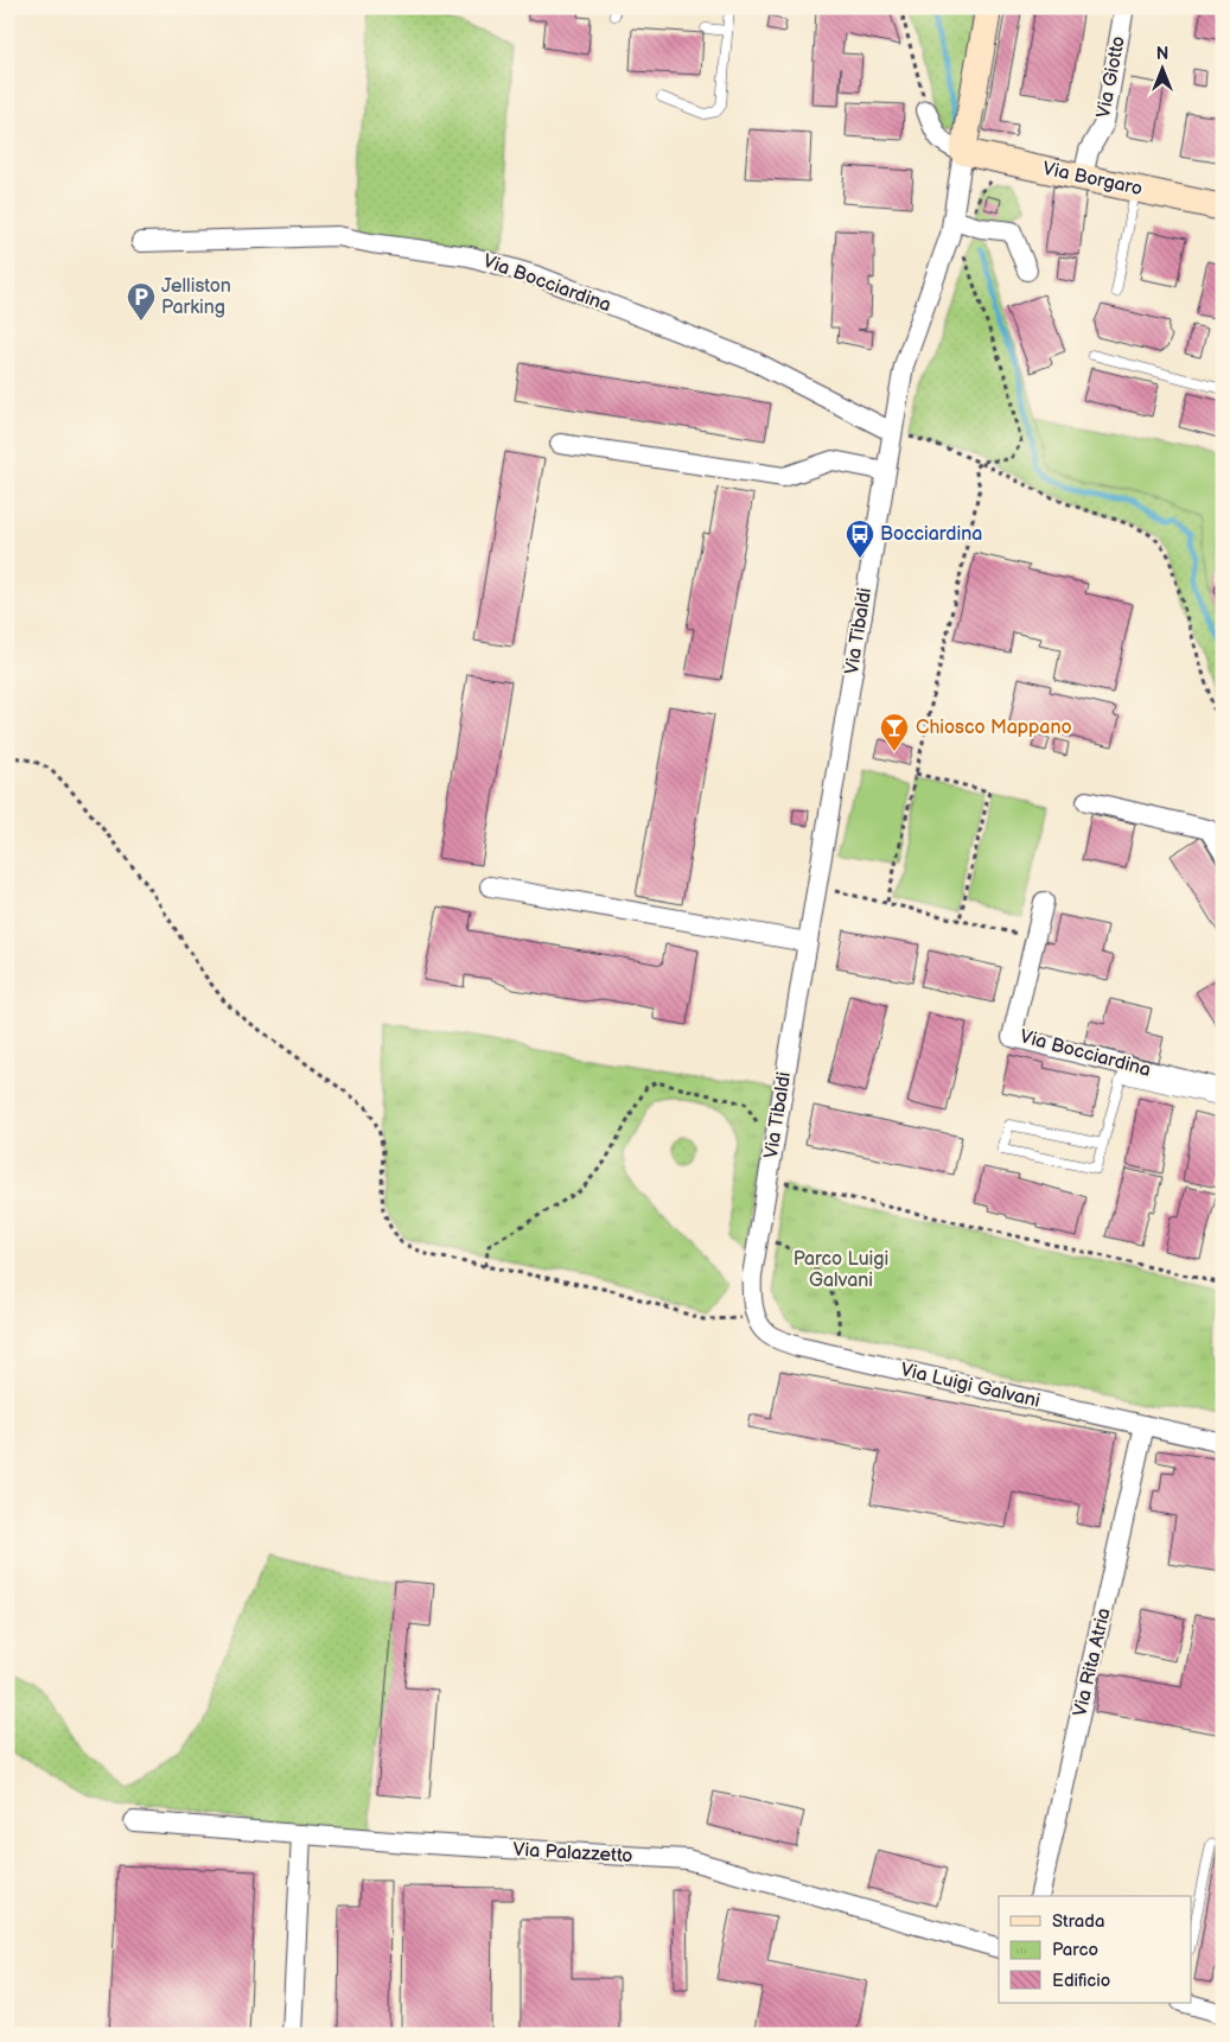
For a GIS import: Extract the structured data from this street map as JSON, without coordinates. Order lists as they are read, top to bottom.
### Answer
{
  "streets": {
    "street": [
      "Via Giotto",
      "Via Borgaro",
      "Via Bocciardina",
      "Via Tibaldi",
      "Via Luigi Galvani",
      "Via Rita Atria",
      "Via Palazzetto"
    ]
  },
  "crossings": [
    ["Via Giotto", "Via Borgaro"],
    ["Via Borgaro", "Via Tibaldi"],
    ["Via Bocciardina", "Via Tibaldi"],
    ["Via Tibaldi", "Via Luigi Galvani"],
    ["Via Luigi Galvani", "Via Rita Atria"]
  ],
  "parks": ["Parco Luigi Galvani"],
  "places": {
    "parking": ["Jelliston Parking"],
    "bus stop": ["Bocciardina"],
    "bar": ["Chiosco Mappano"]
  },
  "legend": ["Strada", "Parco", "Edificio"],
  "north": "top"
}
